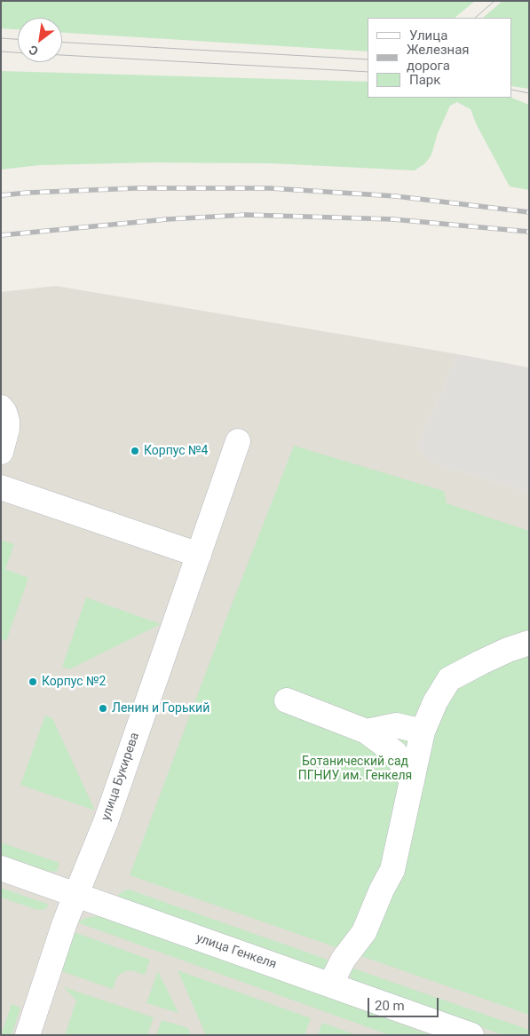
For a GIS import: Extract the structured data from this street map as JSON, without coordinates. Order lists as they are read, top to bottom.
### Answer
{
  "streets": {
    "lane": ["улица Букирева", "улица Генкеля"]
  },
  "crossings": [
    ["улица Букирева", "улица Генкеля"]
  ],
  "parks": ["Ботанический сад ПГНИУ им. Генкеля"],
  "places": ["Корпус №4", "Корпус №2", "Ленин и Горький"],
  "legend": ["Улица", "Железная дорога", "Парк"],
  "scale_bar": "20 m",
  "north": "bottom left"
}
